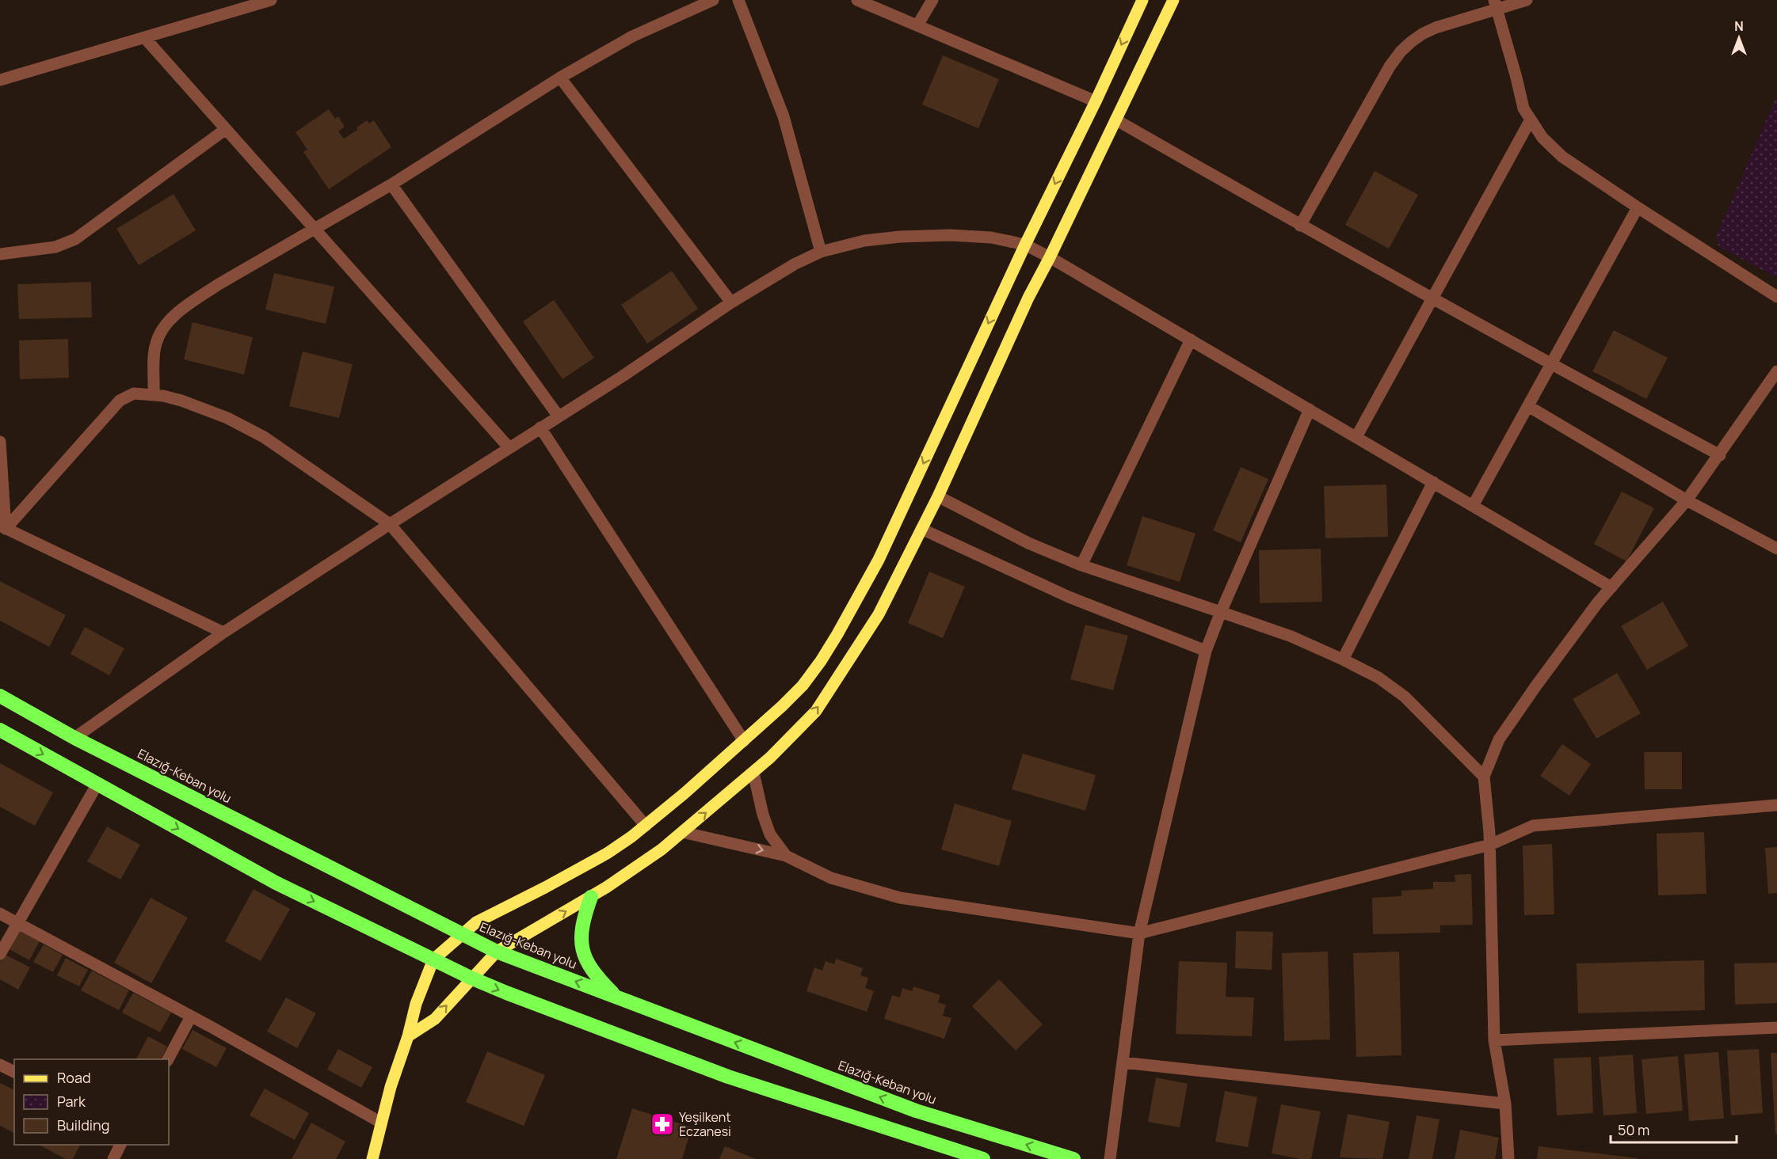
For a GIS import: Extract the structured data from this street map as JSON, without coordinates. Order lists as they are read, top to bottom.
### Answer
{
  "streets": {
    "highway": ["Elazığ-Keban yolu"]
  },
  "places": {
    "pharmacy": ["Yeşilkent Eczanesi"]
  },
  "legend": ["Road", "Park", "Building"],
  "scale_bar": "50 m",
  "north": "top"
}
